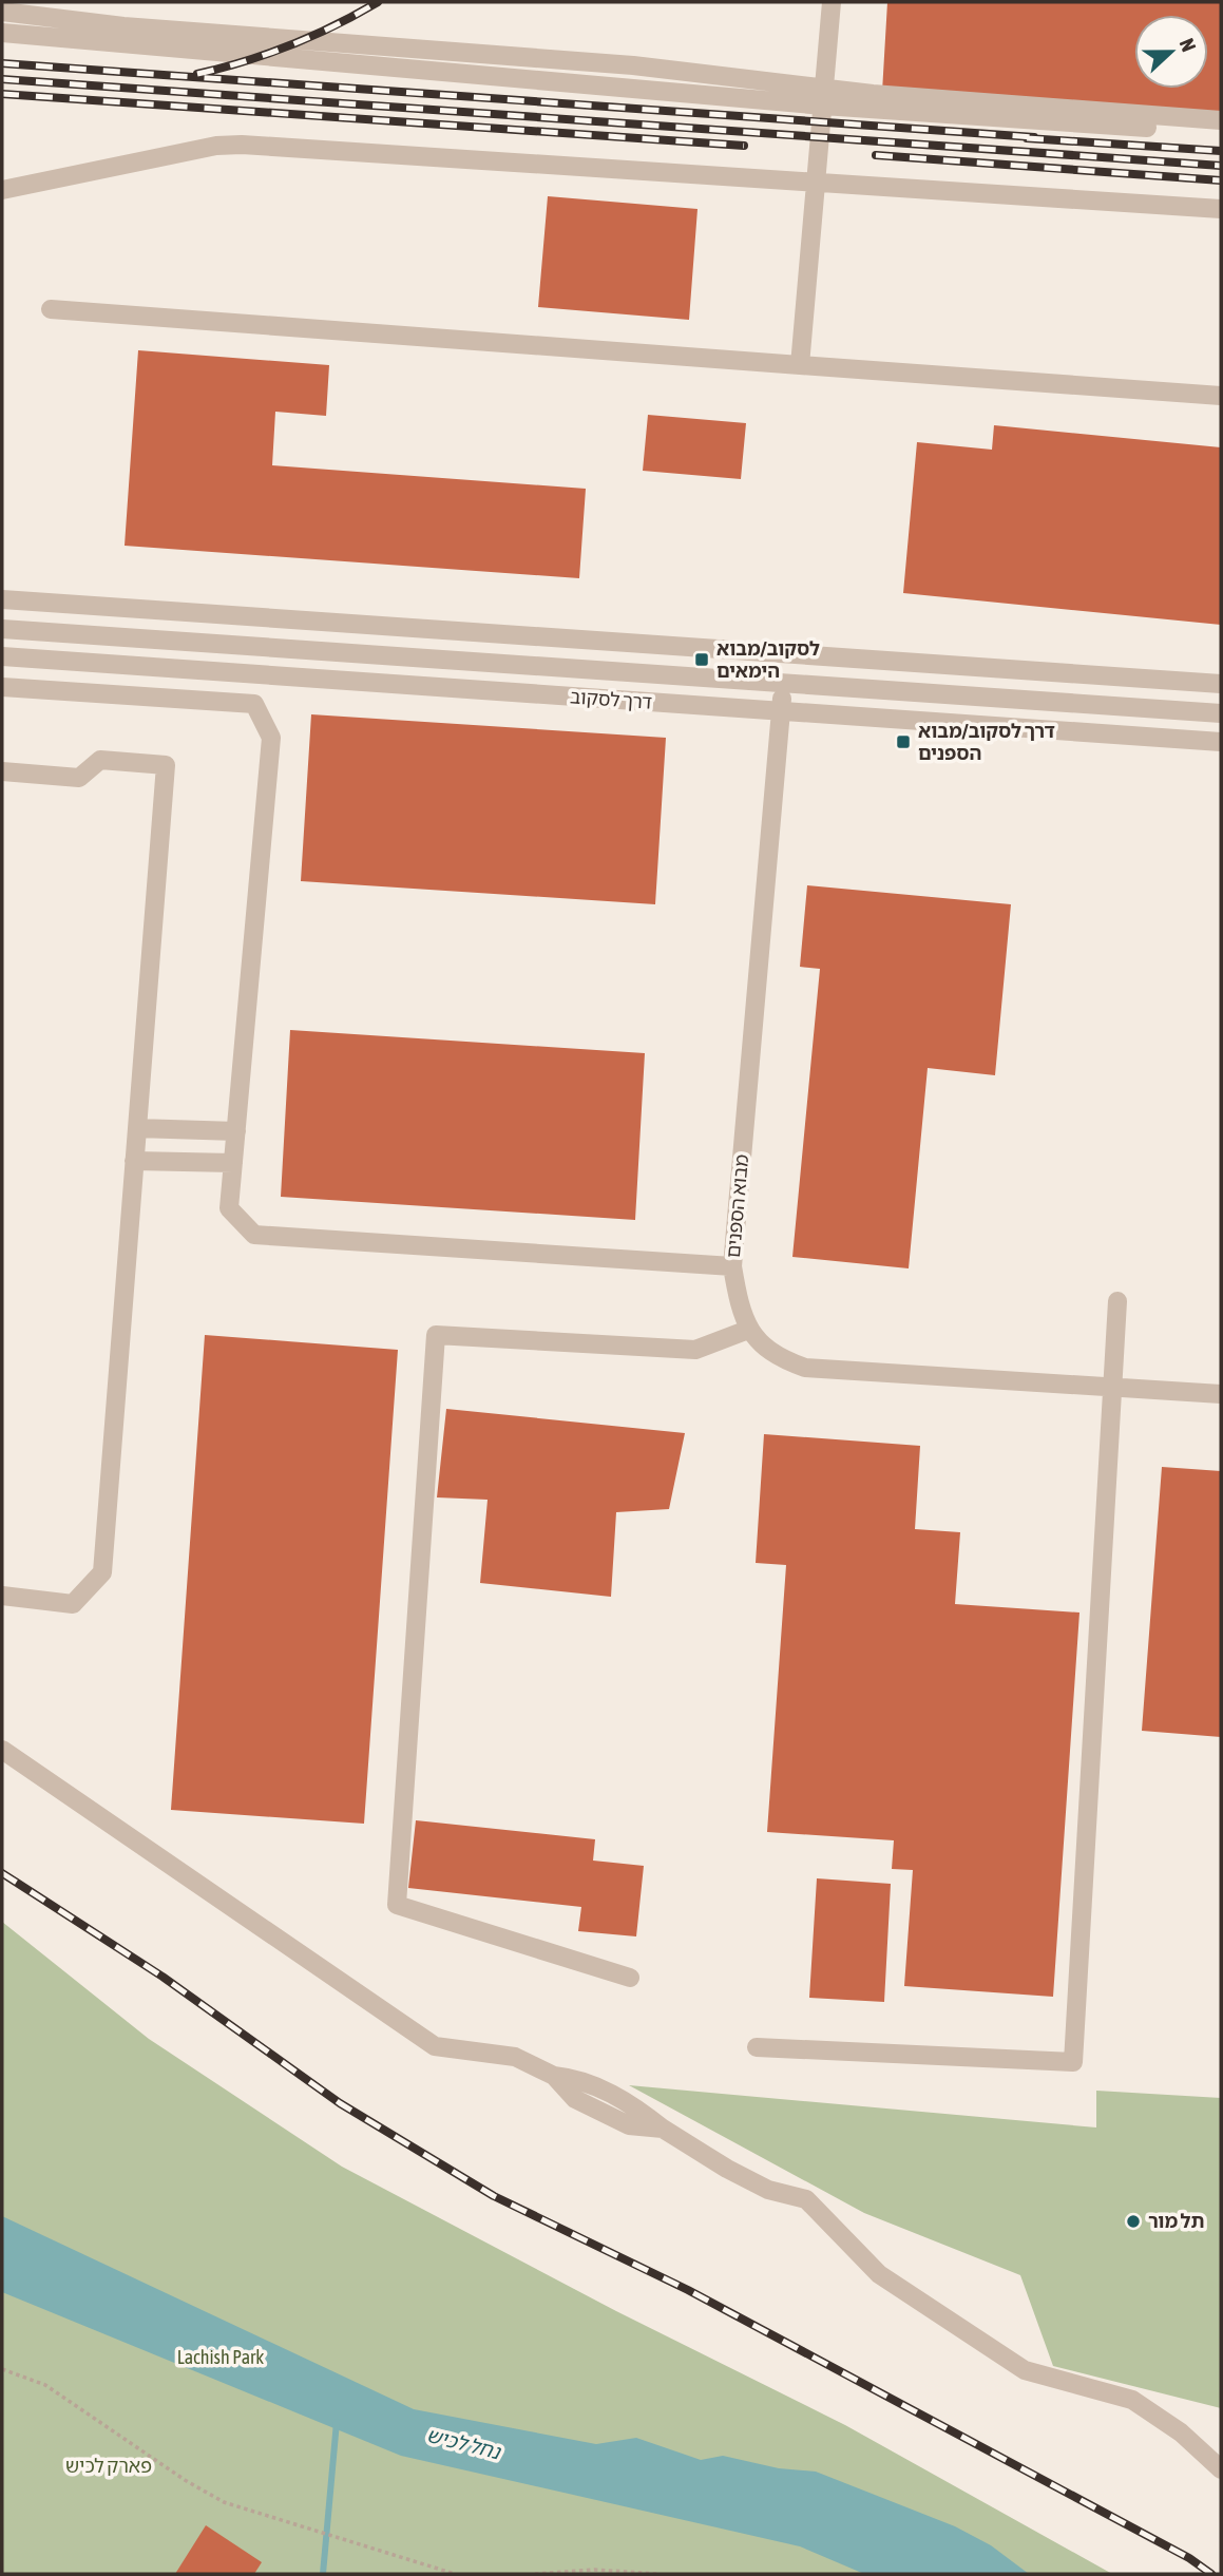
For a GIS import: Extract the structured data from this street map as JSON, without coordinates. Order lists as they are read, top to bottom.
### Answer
{
  "streets": {
    "street": ["דרך לסקוב", "מבוא הספנים"]
  },
  "crossings": [
    ["דרך לסקוב", "מבוא הספנים"]
  ],
  "water": ["נחל לכיש"],
  "parks": ["Lachish Park", "פארק לכיש"],
  "places": {
    "transit": ["לסקוב/מבוא הימאים", "דרך לסקוב/מבוא הספנים"],
    "other": ["תל מור"]
  },
  "north": "right"
}
